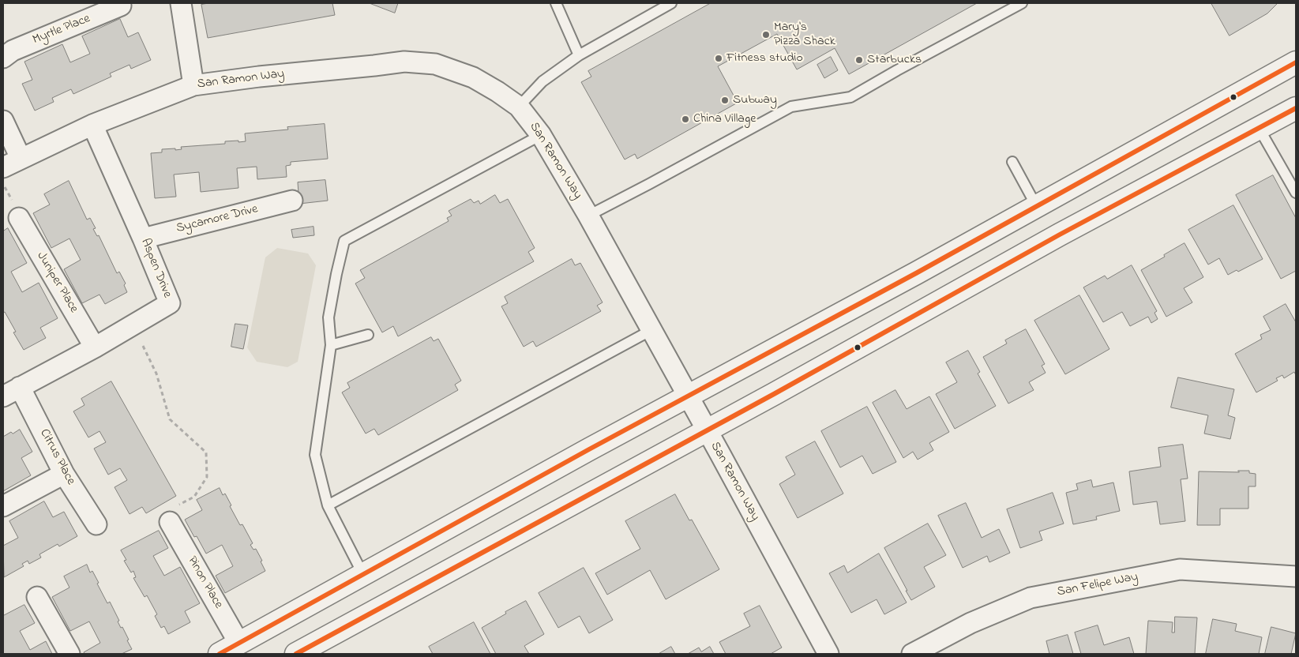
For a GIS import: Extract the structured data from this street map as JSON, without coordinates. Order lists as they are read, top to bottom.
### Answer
{
  "streets": {
    "street": [
      "Myrtle Place",
      "San Ramon Way",
      "Sycamore Drive",
      "Aspen Drive",
      "Juniper Place",
      "Citrus Place",
      "Pinon Place",
      "San Felipe Way"
    ]
  },
  "crossings": [
    ["San Ramon Way", "Aspen Drive"],
    ["Sycamore Drive", "Aspen Drive"],
    ["Aspen Drive", "Juniper Place"],
    ["Aspen Drive", "Citrus Place"]
  ],
  "places": [
    "Mary's Pizza Shack",
    "Fitness studio",
    "Starbucks",
    "Subway",
    "China Village"
  ]
}
